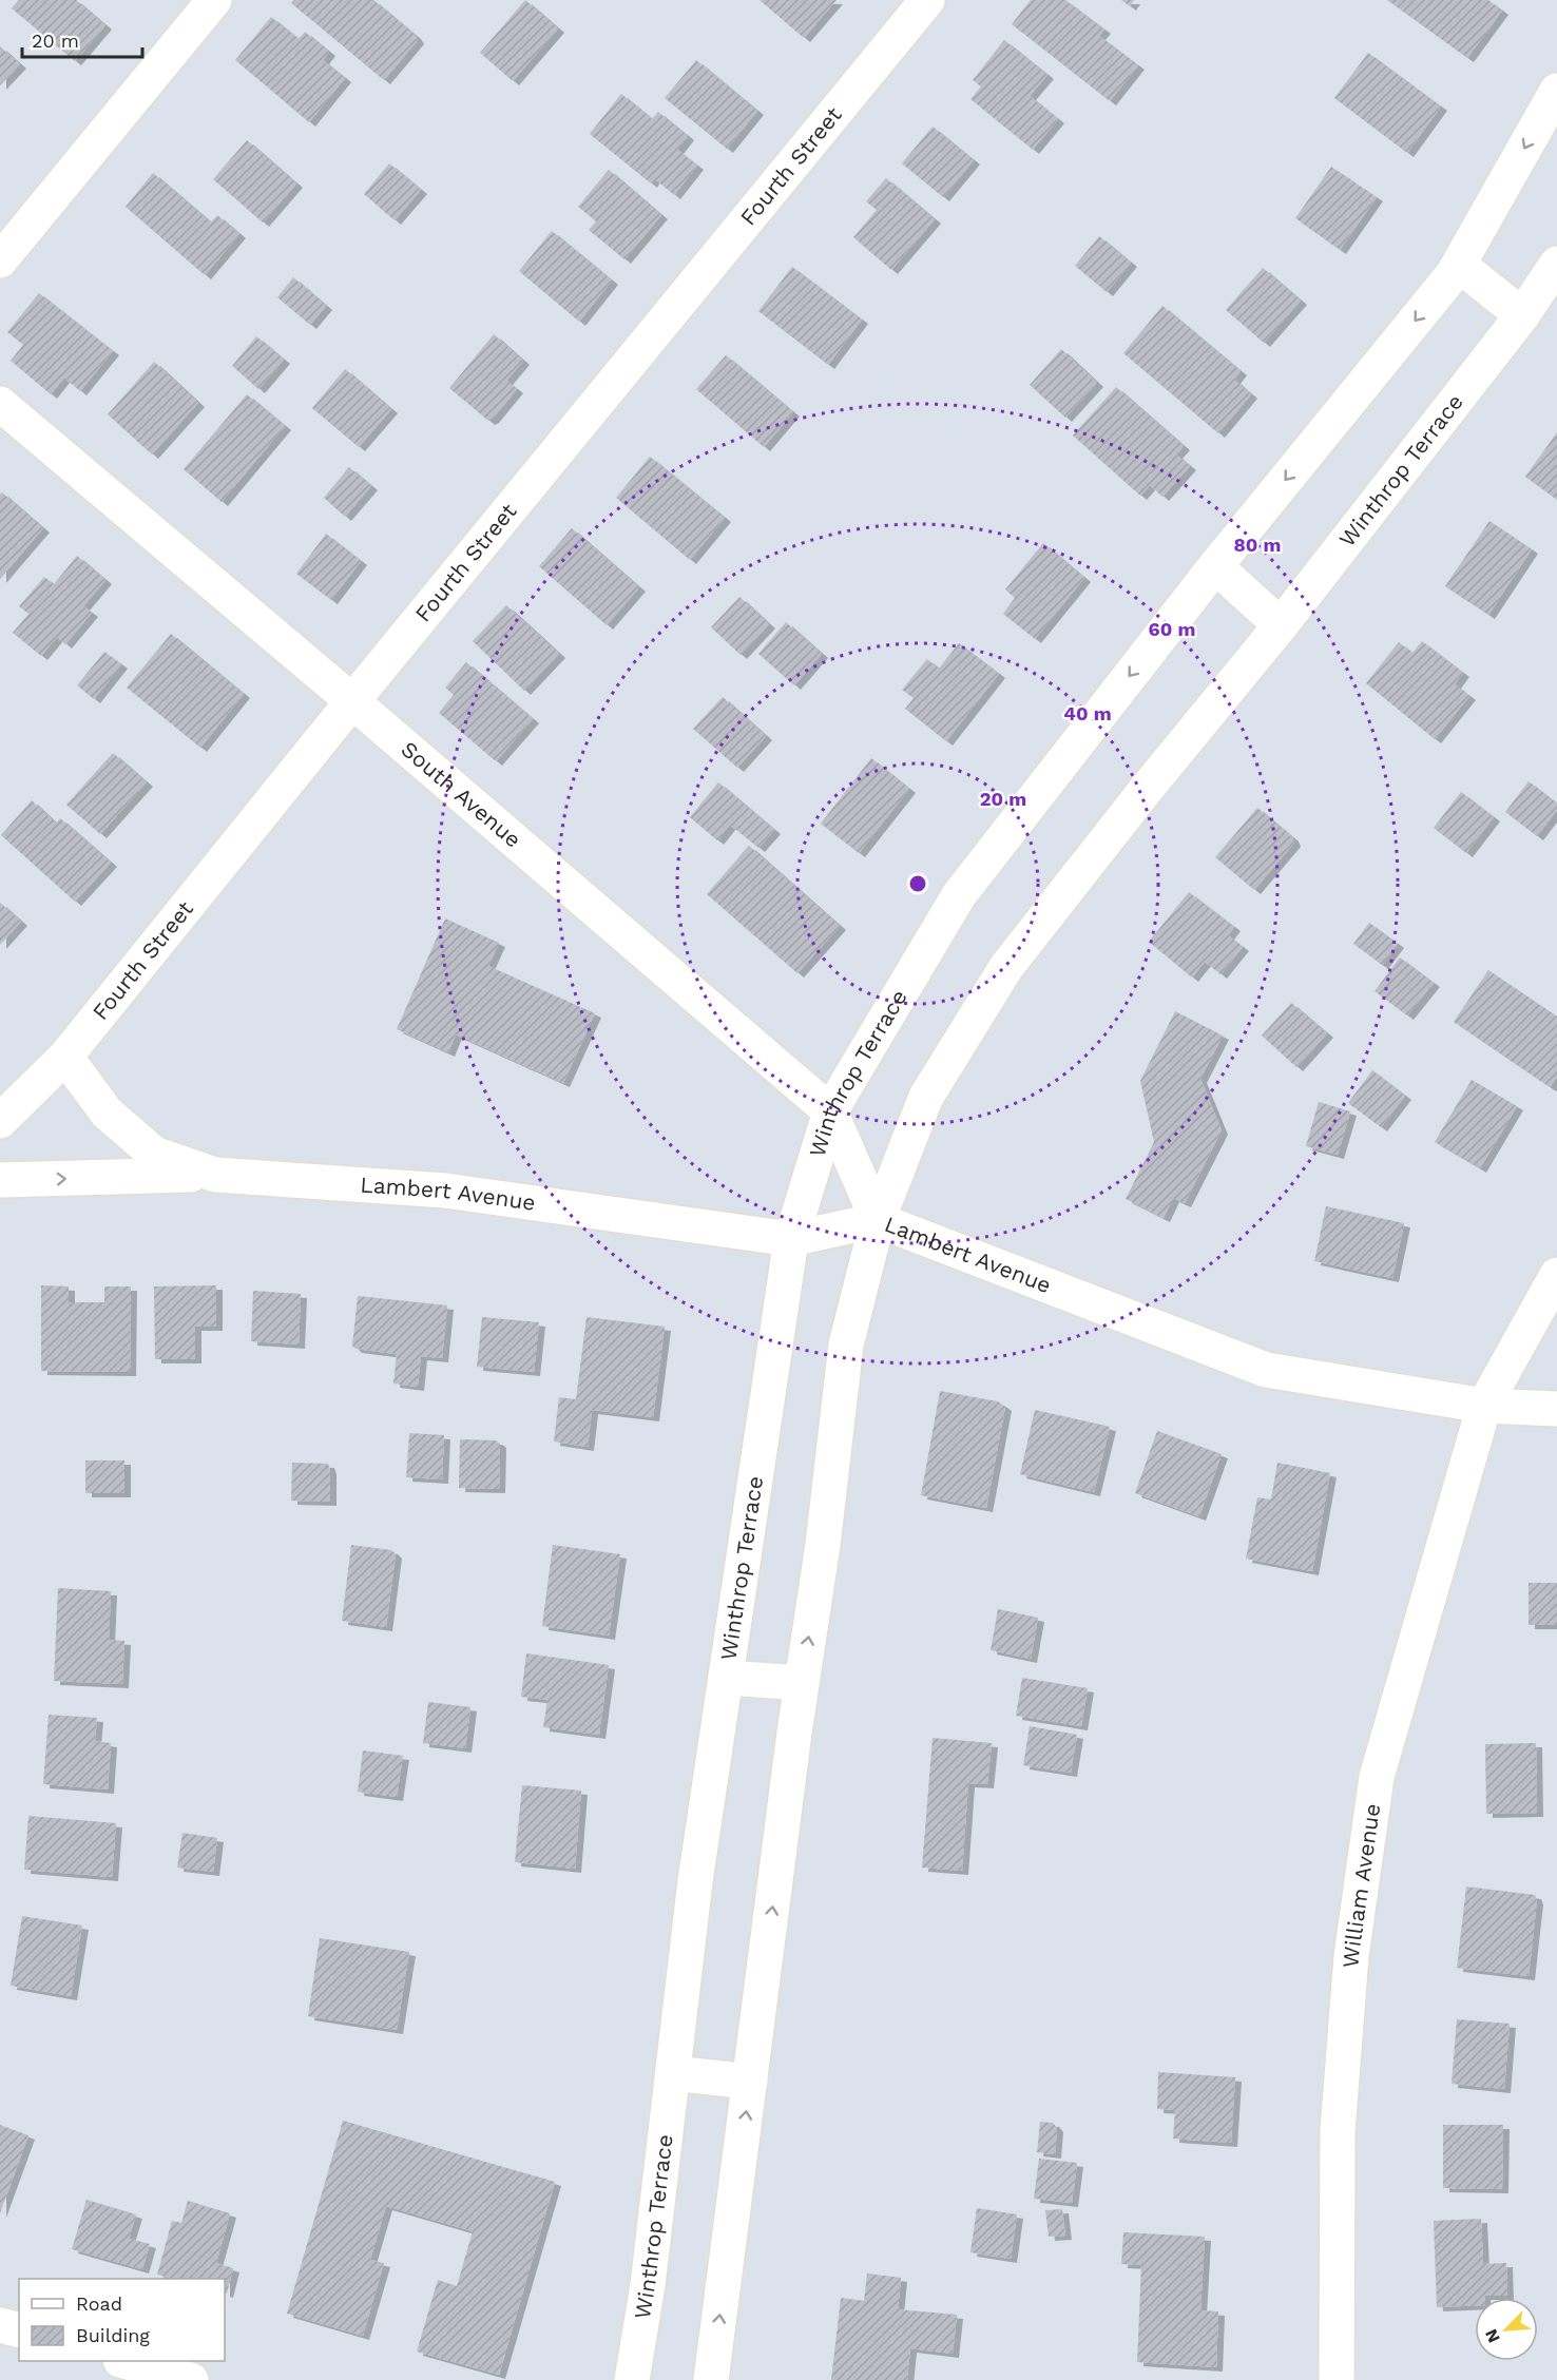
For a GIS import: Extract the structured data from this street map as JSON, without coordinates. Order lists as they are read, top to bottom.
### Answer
{
  "streets": {
    "street": [
      "Fourth Street",
      "Winthrop Terrace",
      "South Avenue",
      "Lambert Avenue",
      "William Avenue"
    ]
  },
  "crossings": [
    ["Fourth Street", "South Avenue"],
    ["Fourth Street", "Lambert Avenue"],
    ["Winthrop Terrace", "South Avenue"],
    ["Winthrop Terrace", "Lambert Avenue"],
    ["South Avenue", "Lambert Avenue"],
    ["Lambert Avenue", "William Avenue"]
  ],
  "legend": ["Road", "Building"],
  "scale_bar": "20 m",
  "north": "bottom left",
  "rings": [
    "80 m",
    "60 m",
    "40 m",
    "20 m"
  ]
}
